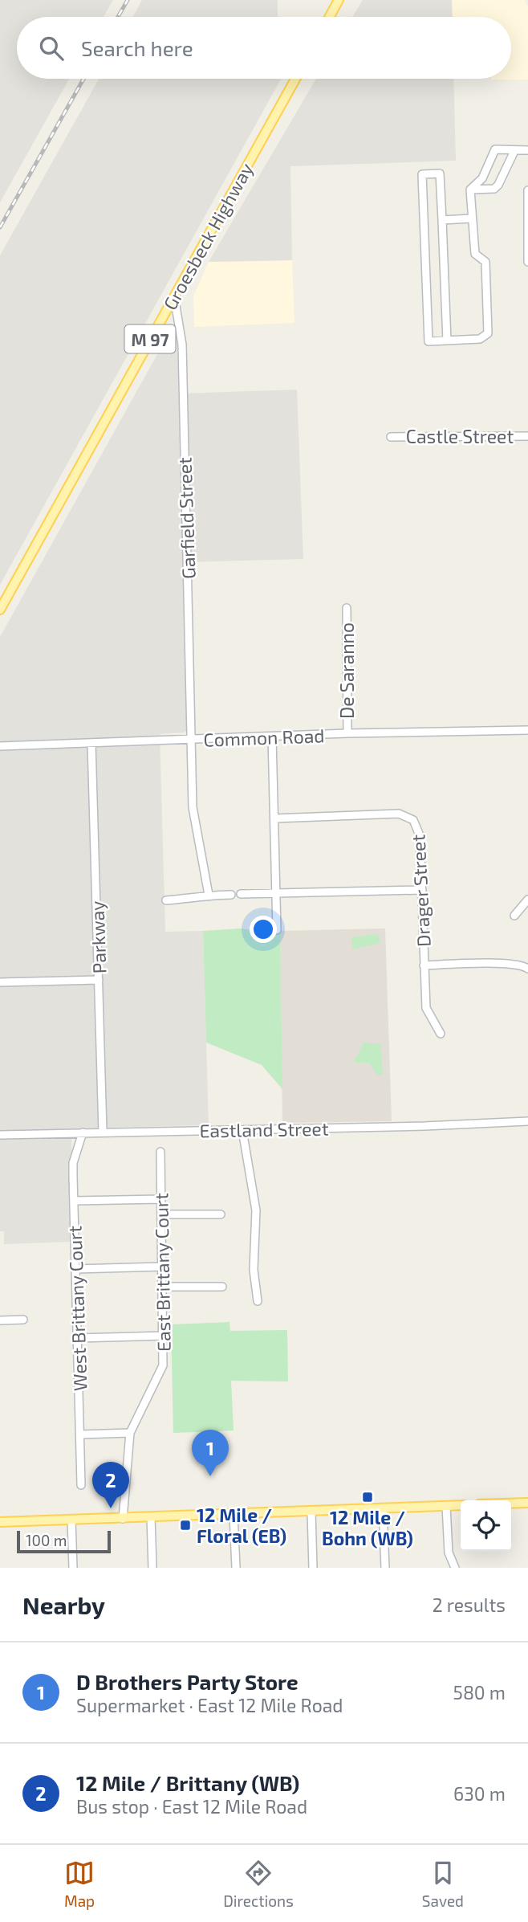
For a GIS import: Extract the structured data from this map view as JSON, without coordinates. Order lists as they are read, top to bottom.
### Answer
{
  "streets": {
    "main road": ["Groesbeck Highway", "M 97"],
    "street": [
      "Castle Street",
      "Garfield Street",
      "De Saranno",
      "Common Road",
      "Drager Street",
      "Parkway",
      "Eastland Street",
      "East Brittany Court",
      "West Brittany Court"
    ]
  },
  "crossings": [
    ["Groesbeck Highway", "Garfield Street"],
    ["Garfield Street", "Common Road"],
    ["De Saranno", "Common Road"],
    ["Common Road", "Parkway"],
    ["Parkway", "Eastland Street"],
    ["Eastland Street", "West Brittany Court"]
  ],
  "places": {
    "transit": ["12 Mile / Bohn (WB)", "12 Mile / Floral (EB)"]
  },
  "scale_bar": "100 m",
  "page": {
    "search": "Search here",
    "pins": ["1", "2"],
    "scale": "100 m",
    "heading": ["Nearby", "2 results"],
    "list": [
      {
        "mark": "1",
        "name": "D Brothers Party Store",
        "note": "Supermarket · East 12 Mile Road",
        "value": "580 m"
      },
      {
        "mark": "2",
        "name": "12 Mile / Brittany (WB)",
        "note": "Bus stop · East 12 Mile Road",
        "value": "630 m"
      }
    ],
    "nav": ["Map", "Directions", "Saved"]
  }
}
